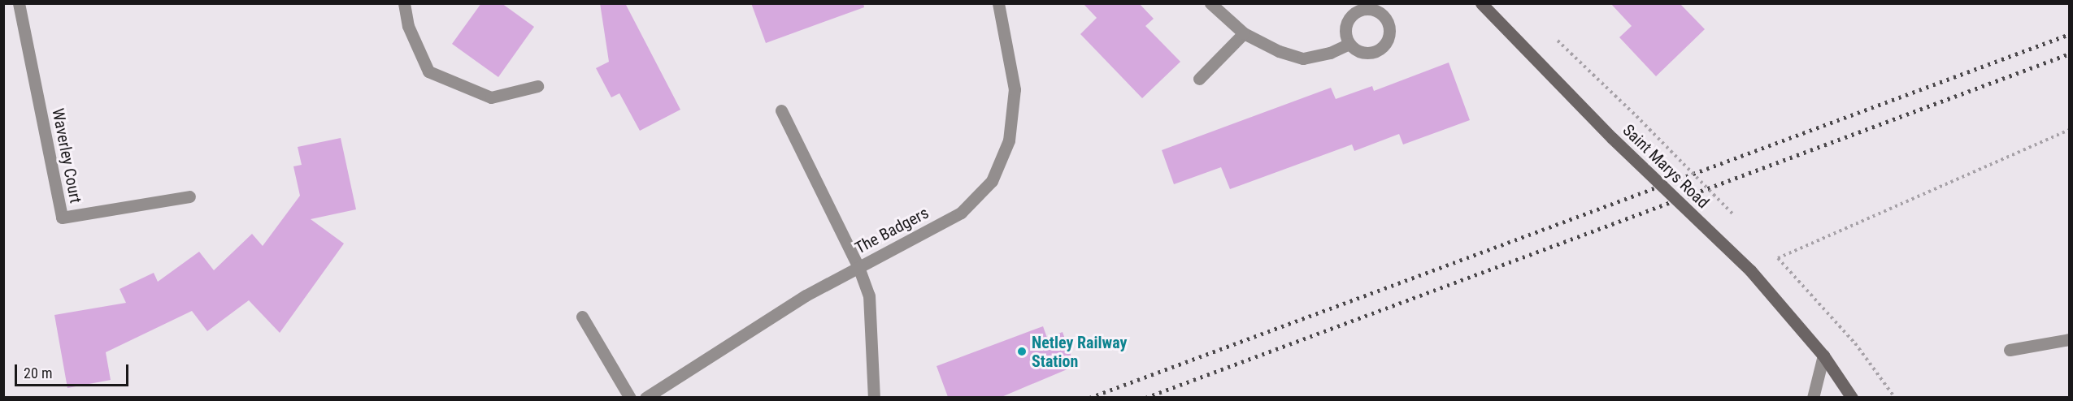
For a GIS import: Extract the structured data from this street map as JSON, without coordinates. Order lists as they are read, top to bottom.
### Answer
{
  "streets": {
    "street": ["Waverley Court", "Saint Marys Road", "The Badgers"]
  },
  "places": ["Netley Railway Station"],
  "scale_bar": "20 m"
}
